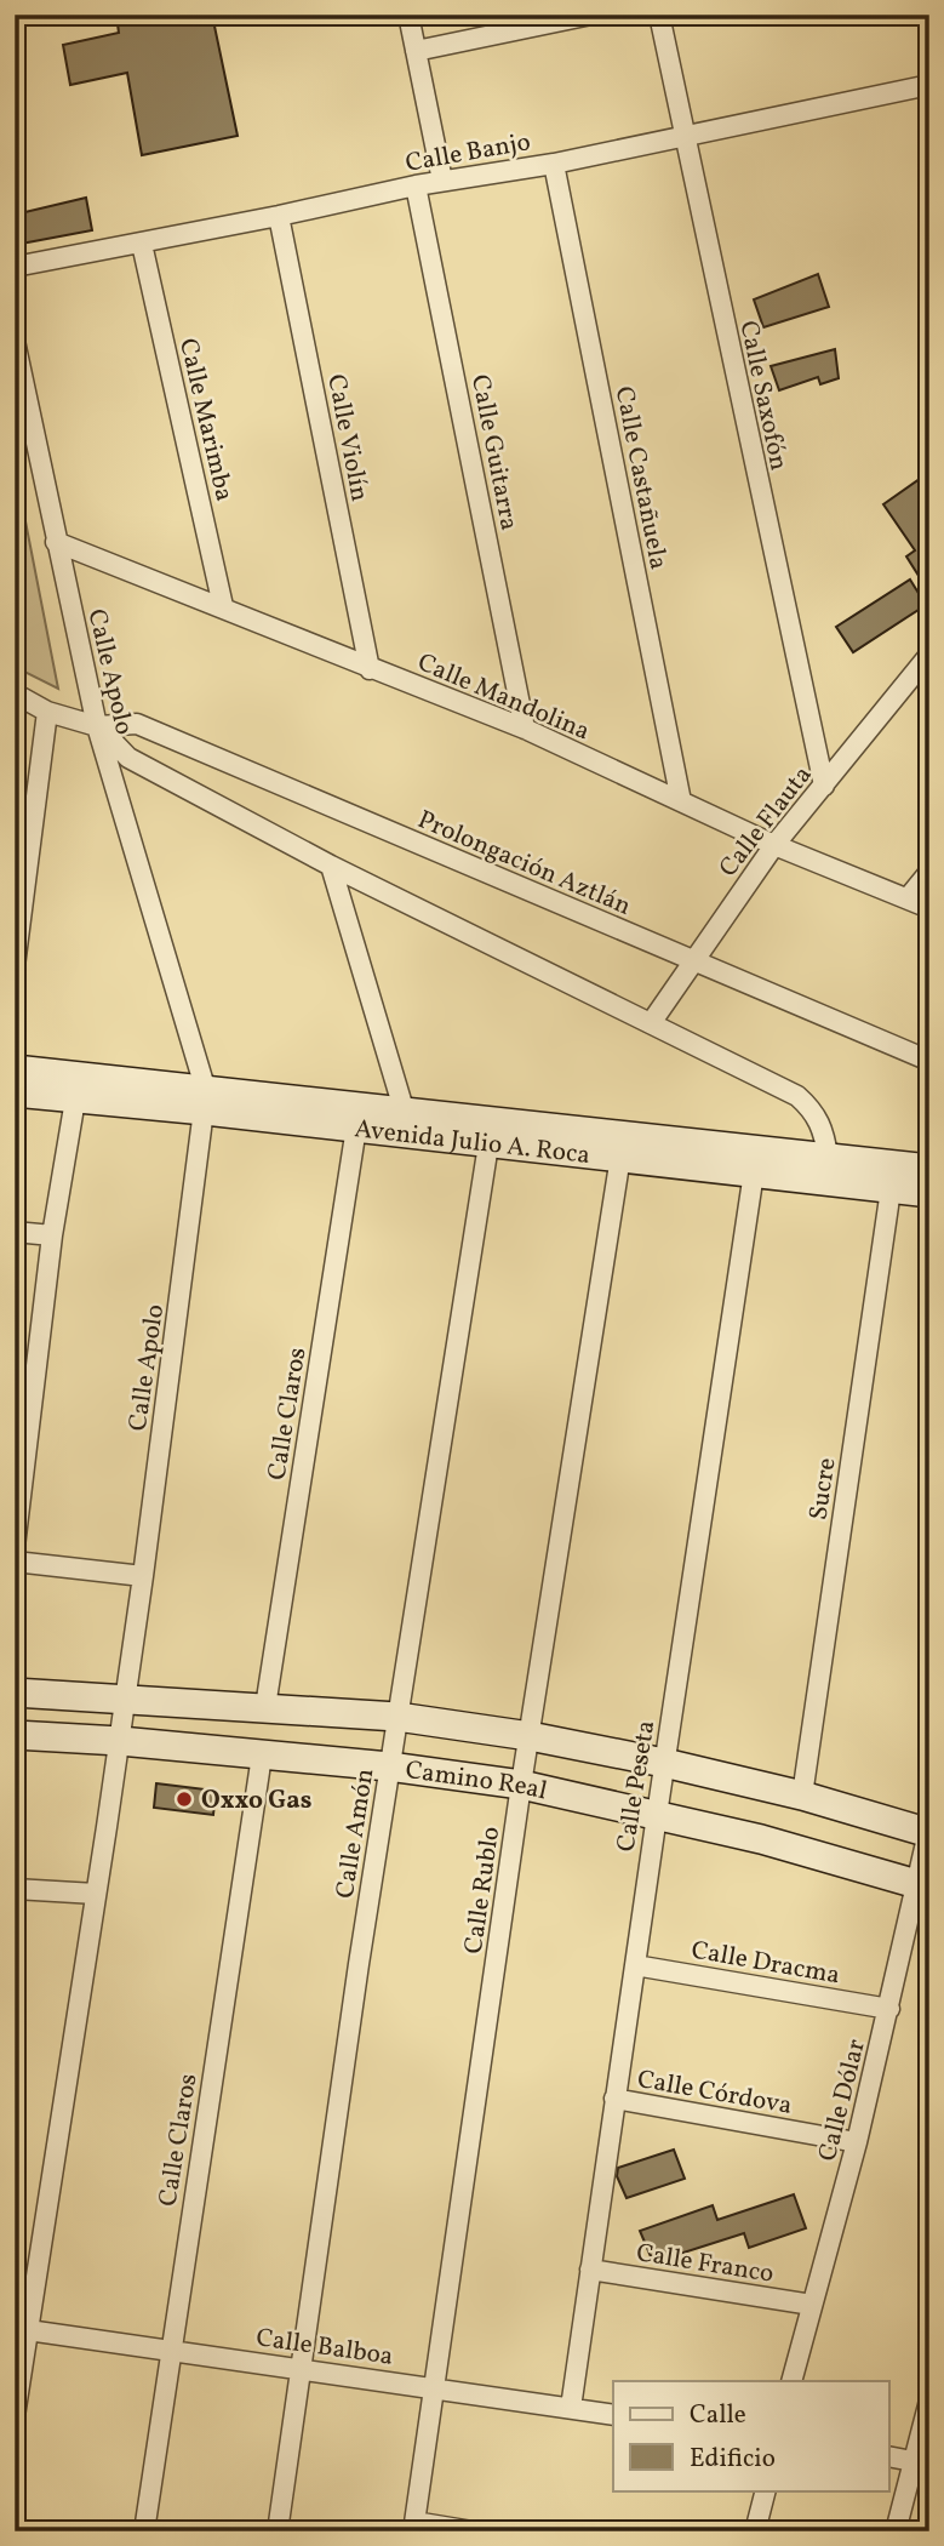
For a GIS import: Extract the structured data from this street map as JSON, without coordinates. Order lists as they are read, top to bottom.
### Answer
{
  "streets": {
    "street": [
      "Calle Banjo",
      "Calle Saxofón",
      "Calle Marimba",
      "Calle Violín",
      "Calle Guitarra",
      "Calle Castañuela",
      "Calle Apolo",
      "Calle Mandolina",
      "Calle Flauta",
      "Prolongación Aztlán",
      "Avenida Julio A. Roca",
      "Calle Claros",
      "Sucre",
      "Camino Real",
      "Calle Peseta",
      "Calle Amón",
      "Calle Rublo",
      "Calle Dracma",
      "Calle Córdova",
      "Calle Dólar",
      "Calle Franco",
      "Calle Balboa"
    ]
  },
  "crossings": [
    ["Calle Banjo", "Calle Saxofón"],
    ["Calle Banjo", "Calle Marimba"],
    ["Calle Banjo", "Calle Violín"],
    ["Calle Banjo", "Calle Guitarra"],
    ["Calle Banjo", "Calle Castañuela"],
    ["Calle Saxofón", "Calle Flauta"],
    ["Calle Marimba", "Calle Mandolina"],
    ["Calle Violín", "Calle Mandolina"],
    ["Calle Guitarra", "Calle Mandolina"],
    ["Calle Castañuela", "Calle Mandolina"],
    ["Calle Apolo", "Calle Mandolina"],
    ["Calle Apolo", "Prolongación Aztlán"],
    ["Calle Apolo", "Avenida Julio A. Roca"],
    ["Calle Apolo", "Camino Real"],
    ["Calle Apolo", "Calle Balboa"],
    ["Calle Mandolina", "Calle Flauta"],
    ["Calle Flauta", "Prolongación Aztlán"],
    ["Avenida Julio A. Roca", "Calle Claros"],
    ["Avenida Julio A. Roca", "Sucre"],
    ["Avenida Julio A. Roca", "Calle Peseta"],
    ["Avenida Julio A. Roca", "Calle Amón"],
    ["Avenida Julio A. Roca", "Calle Rublo"],
    ["Calle Claros", "Camino Real"],
    ["Calle Claros", "Calle Balboa"],
    ["Sucre", "Camino Real"],
    ["Camino Real", "Calle Peseta"],
    ["Camino Real", "Calle Amón"],
    ["Camino Real", "Calle Rublo"],
    ["Camino Real", "Calle Dólar"],
    ["Calle Peseta", "Calle Dracma"],
    ["Calle Peseta", "Calle Córdova"],
    ["Calle Peseta", "Calle Franco"],
    ["Calle Peseta", "Calle Balboa"],
    ["Calle Amón", "Calle Balboa"],
    ["Calle Rublo", "Calle Balboa"],
    ["Calle Dracma", "Calle Dólar"],
    ["Calle Córdova", "Calle Dólar"],
    ["Calle Dólar", "Calle Franco"]
  ],
  "places": ["Oxxo Gas"],
  "legend": ["Calle", "Edificio"]
}
